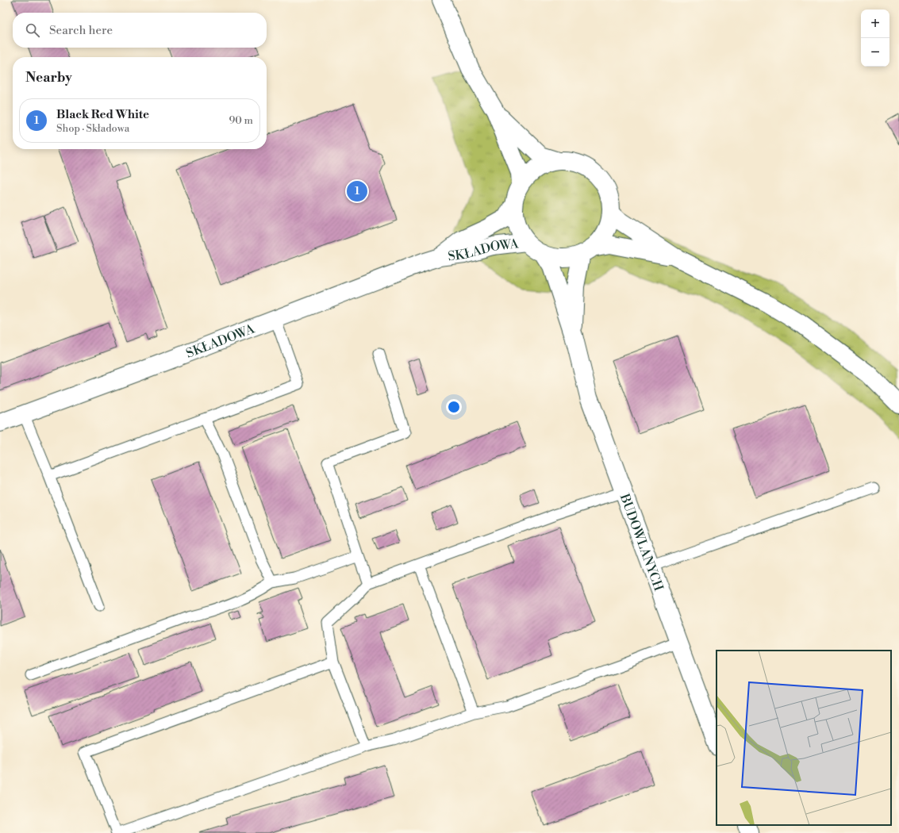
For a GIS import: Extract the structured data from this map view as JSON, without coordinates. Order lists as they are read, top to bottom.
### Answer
{
  "streets": {
    "street": ["SKŁADOWA", "BUDOWLANYCH"]
  },
  "crossings": [
    ["SKŁADOWA", "BUDOWLANYCH"]
  ],
  "page": {
    "map_buttons": ["+", "−"],
    "search": "Search here",
    "heading": "Nearby",
    "list": [
      {
        "mark": "1",
        "name": "Black Red White",
        "note": "Shop · Składowa",
        "value": "90 m"
      }
    ],
    "pins": "1"
  }
}
